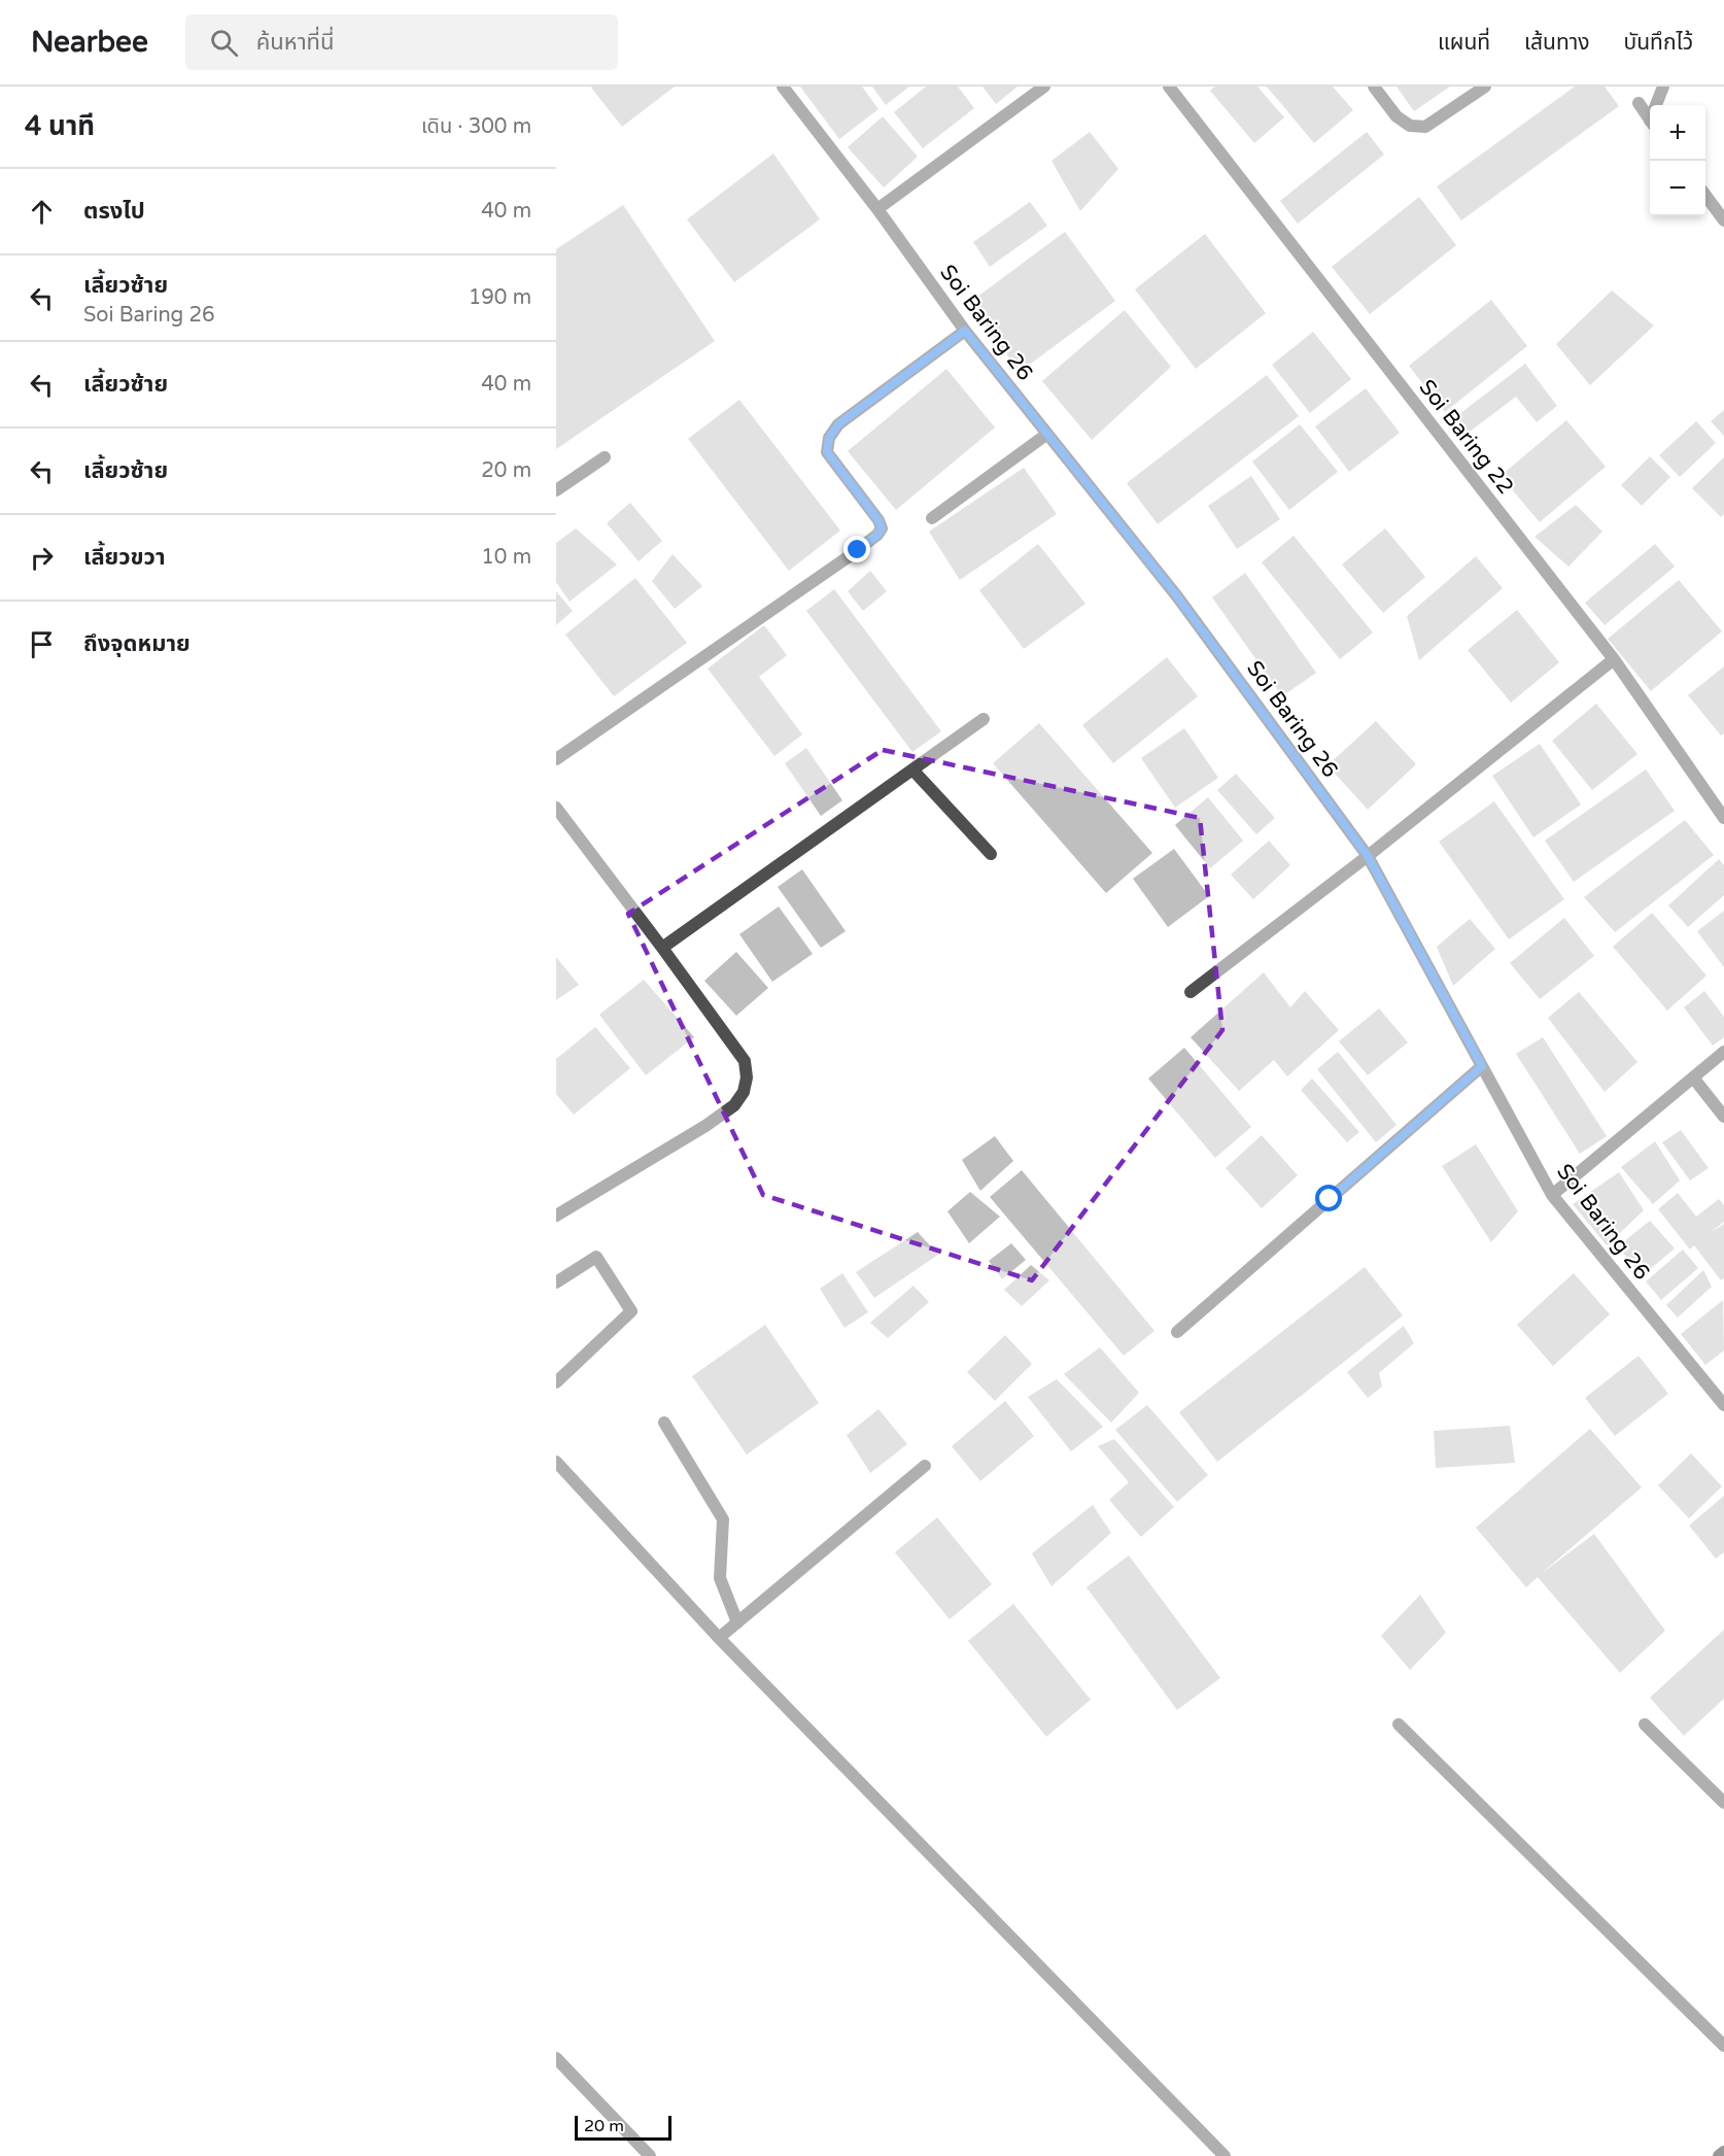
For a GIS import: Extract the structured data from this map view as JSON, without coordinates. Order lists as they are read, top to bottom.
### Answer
{
  "streets": {
    "street": ["Soi Baring 26", "Soi Baring 22"]
  },
  "scale_bar": "20 m",
  "page": {
    "header": "Nearbee",
    "search": "ค้นหาที่นี่",
    "nav": ["แผนที่", "เส้นทาง", "บันทึกไว้"],
    "heading": ["4 นาที", "เดิน · 300 m"],
    "map_buttons": ["+", "−"],
    "list": [
      ["ตรงไป", "40 m"],
      ["เลี้ยวซ้าย", "Soi Baring 26", "190 m"],
      ["เลี้ยวซ้าย", "40 m"],
      ["เลี้ยวซ้าย", "20 m"],
      ["เลี้ยวขวา", "10 m"],
      "ถึงจุดหมาย"
    ],
    "scale": "20 m"
  }
}
